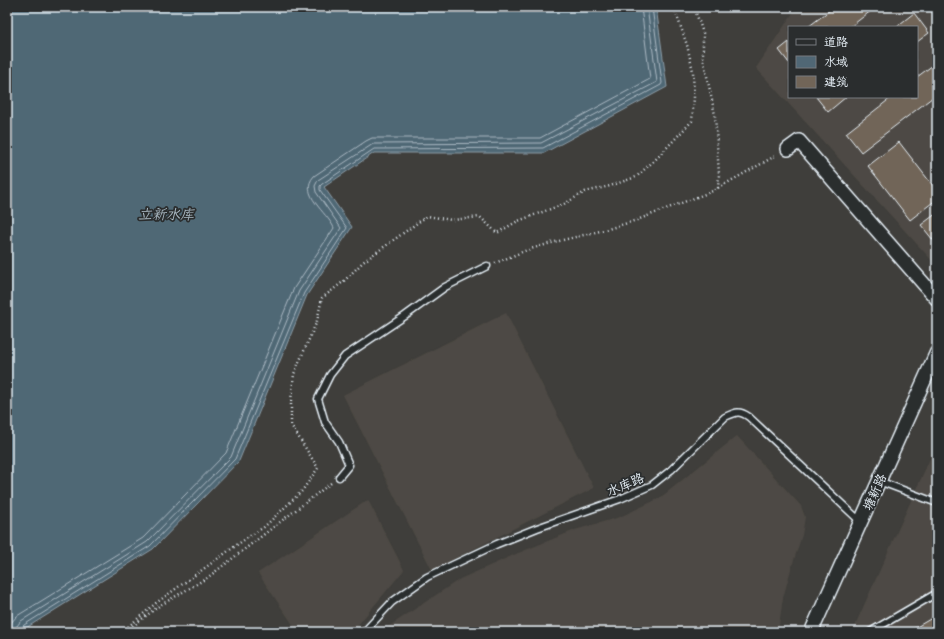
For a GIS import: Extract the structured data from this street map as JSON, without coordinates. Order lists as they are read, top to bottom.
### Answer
{
  "streets": {
    "street": ["塘新路"],
    "lane": ["水库路"]
  },
  "crossings": [
    ["水库路", "塘新路"]
  ],
  "water": ["立新水库"],
  "legend": ["道路", "水域", "建筑"]
}
